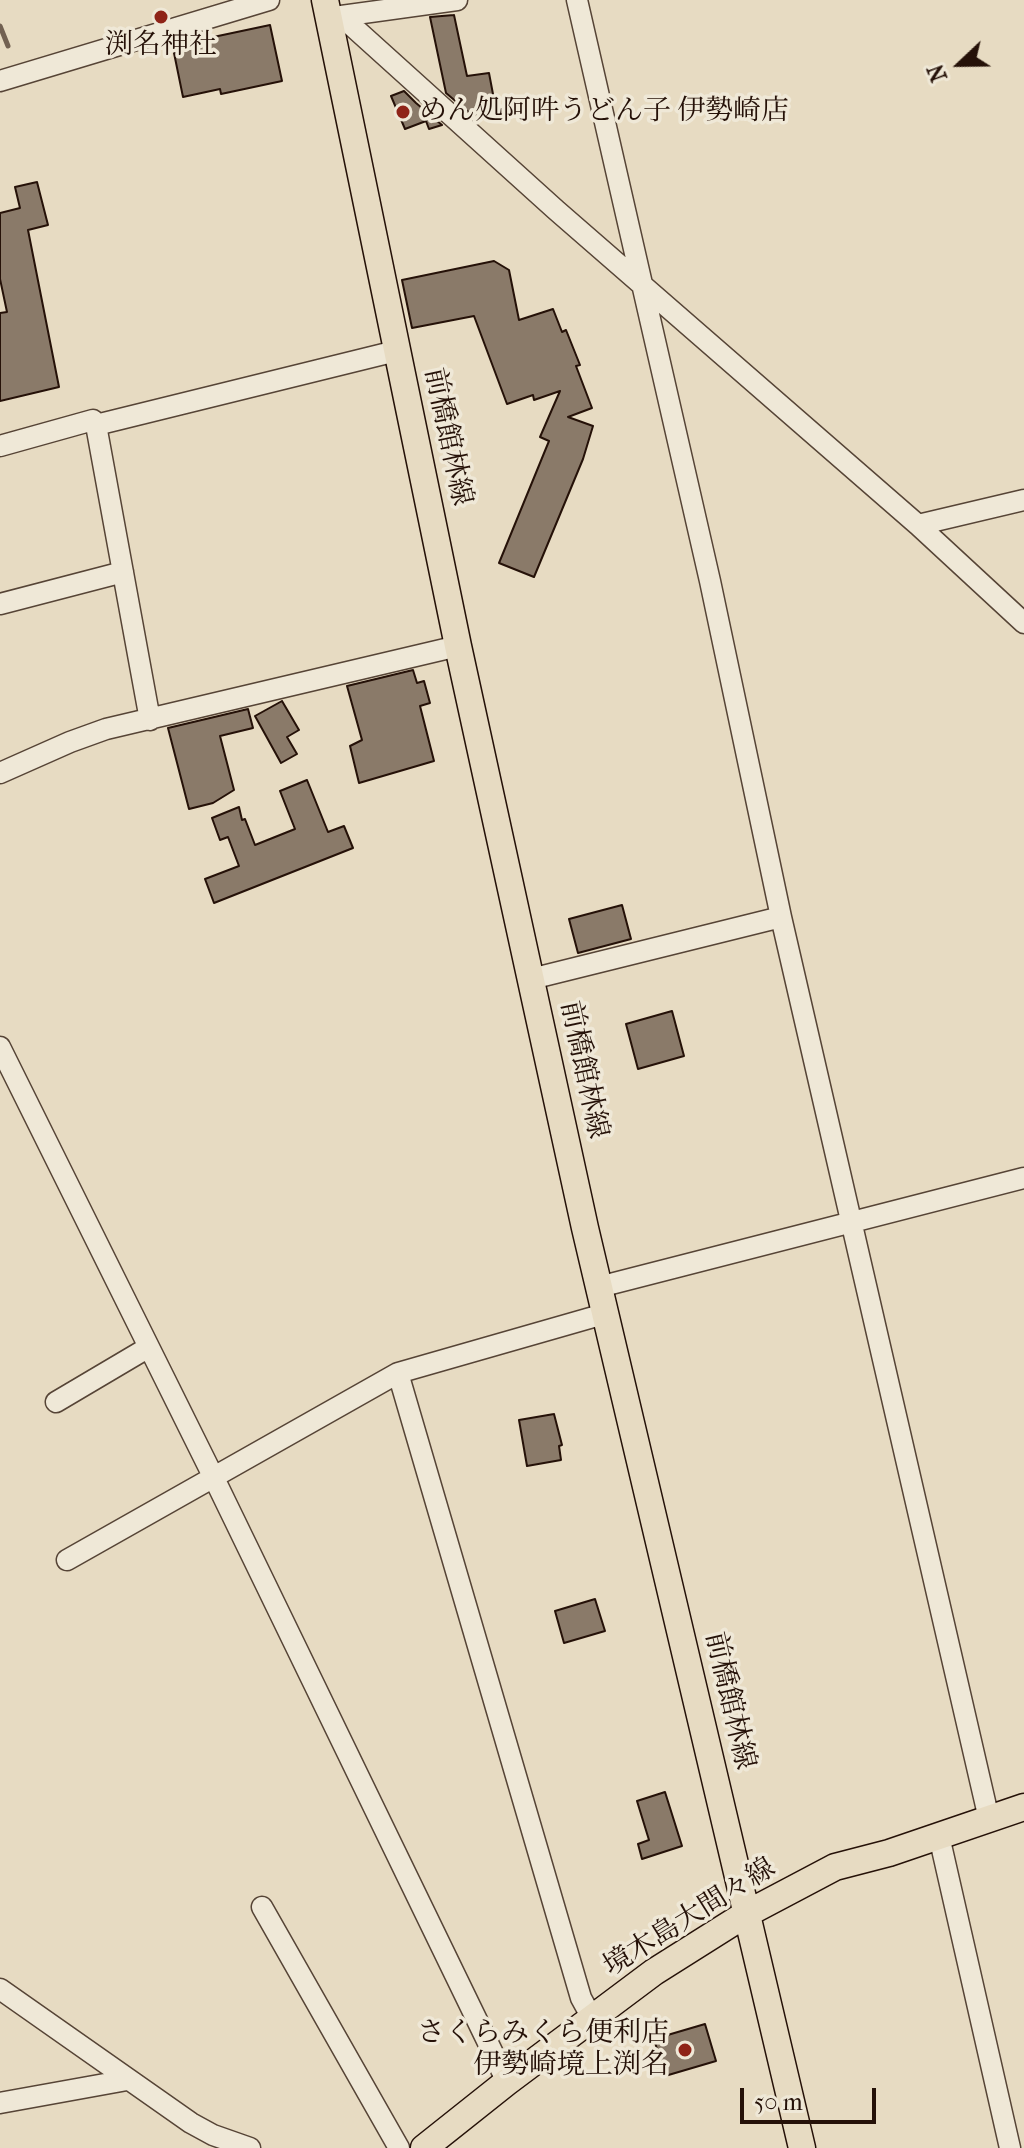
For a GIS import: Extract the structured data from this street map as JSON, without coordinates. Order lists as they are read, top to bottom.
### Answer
{
  "streets": {
    "main road": ["前橋館林線", "境木島大間々線"]
  },
  "crossings": [
    ["前橋館林線", "境木島大間々線"]
  ],
  "places": ["渕名神社", "めん処阿吽うどん子 伊勢崎店", "さくらみくら便利店 伊勢崎境上渕名"],
  "scale_bar": "50 m",
  "north": "left"
}
